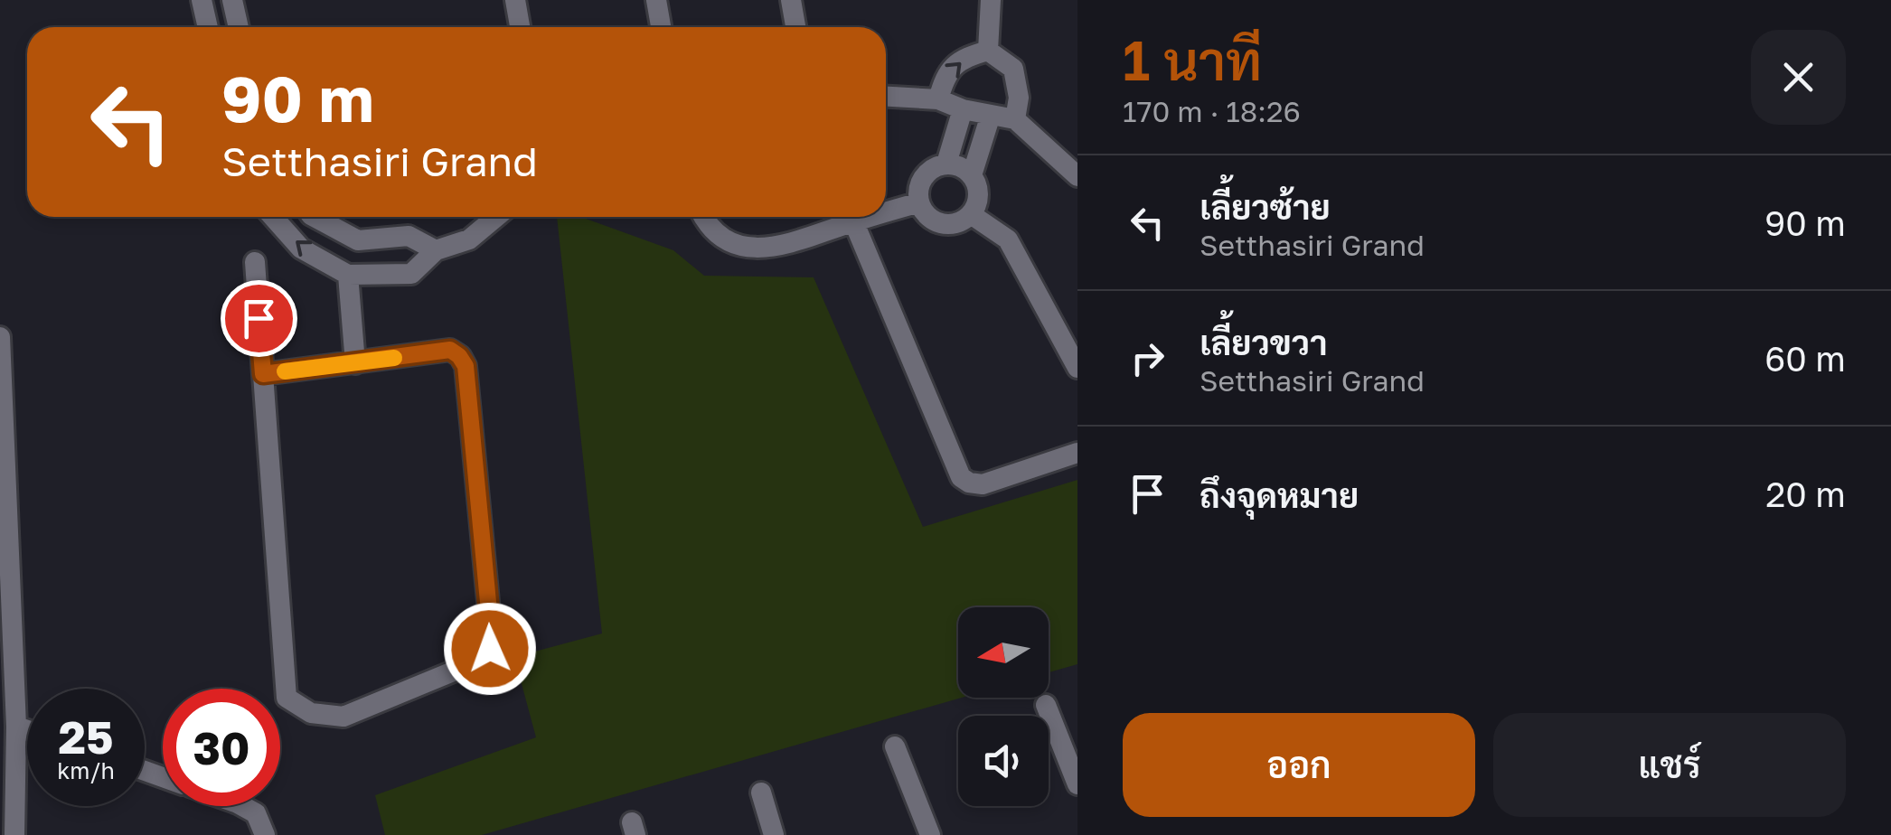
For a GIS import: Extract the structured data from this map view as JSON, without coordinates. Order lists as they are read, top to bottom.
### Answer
{
  "north": "left",
  "page": {
    "heading": ["1 นาที", "170 m · 18:26"],
    "turn": ["90 m", "Setthasiri Grand"],
    "list": [
      {
        "name": "เลี้ยวซ้าย",
        "note": "Setthasiri Grand",
        "value": "90 m"
      },
      {
        "name": "เลี้ยวขวา",
        "note": "Setthasiri Grand",
        "value": "60 m"
      },
      {
        "name": "ถึงจุดหมาย",
        "value": "20 m"
      }
    ],
    "speed": "25 km/h",
    "limit": "30",
    "buttons": ["ออก", "แชร์"]
  }
}
